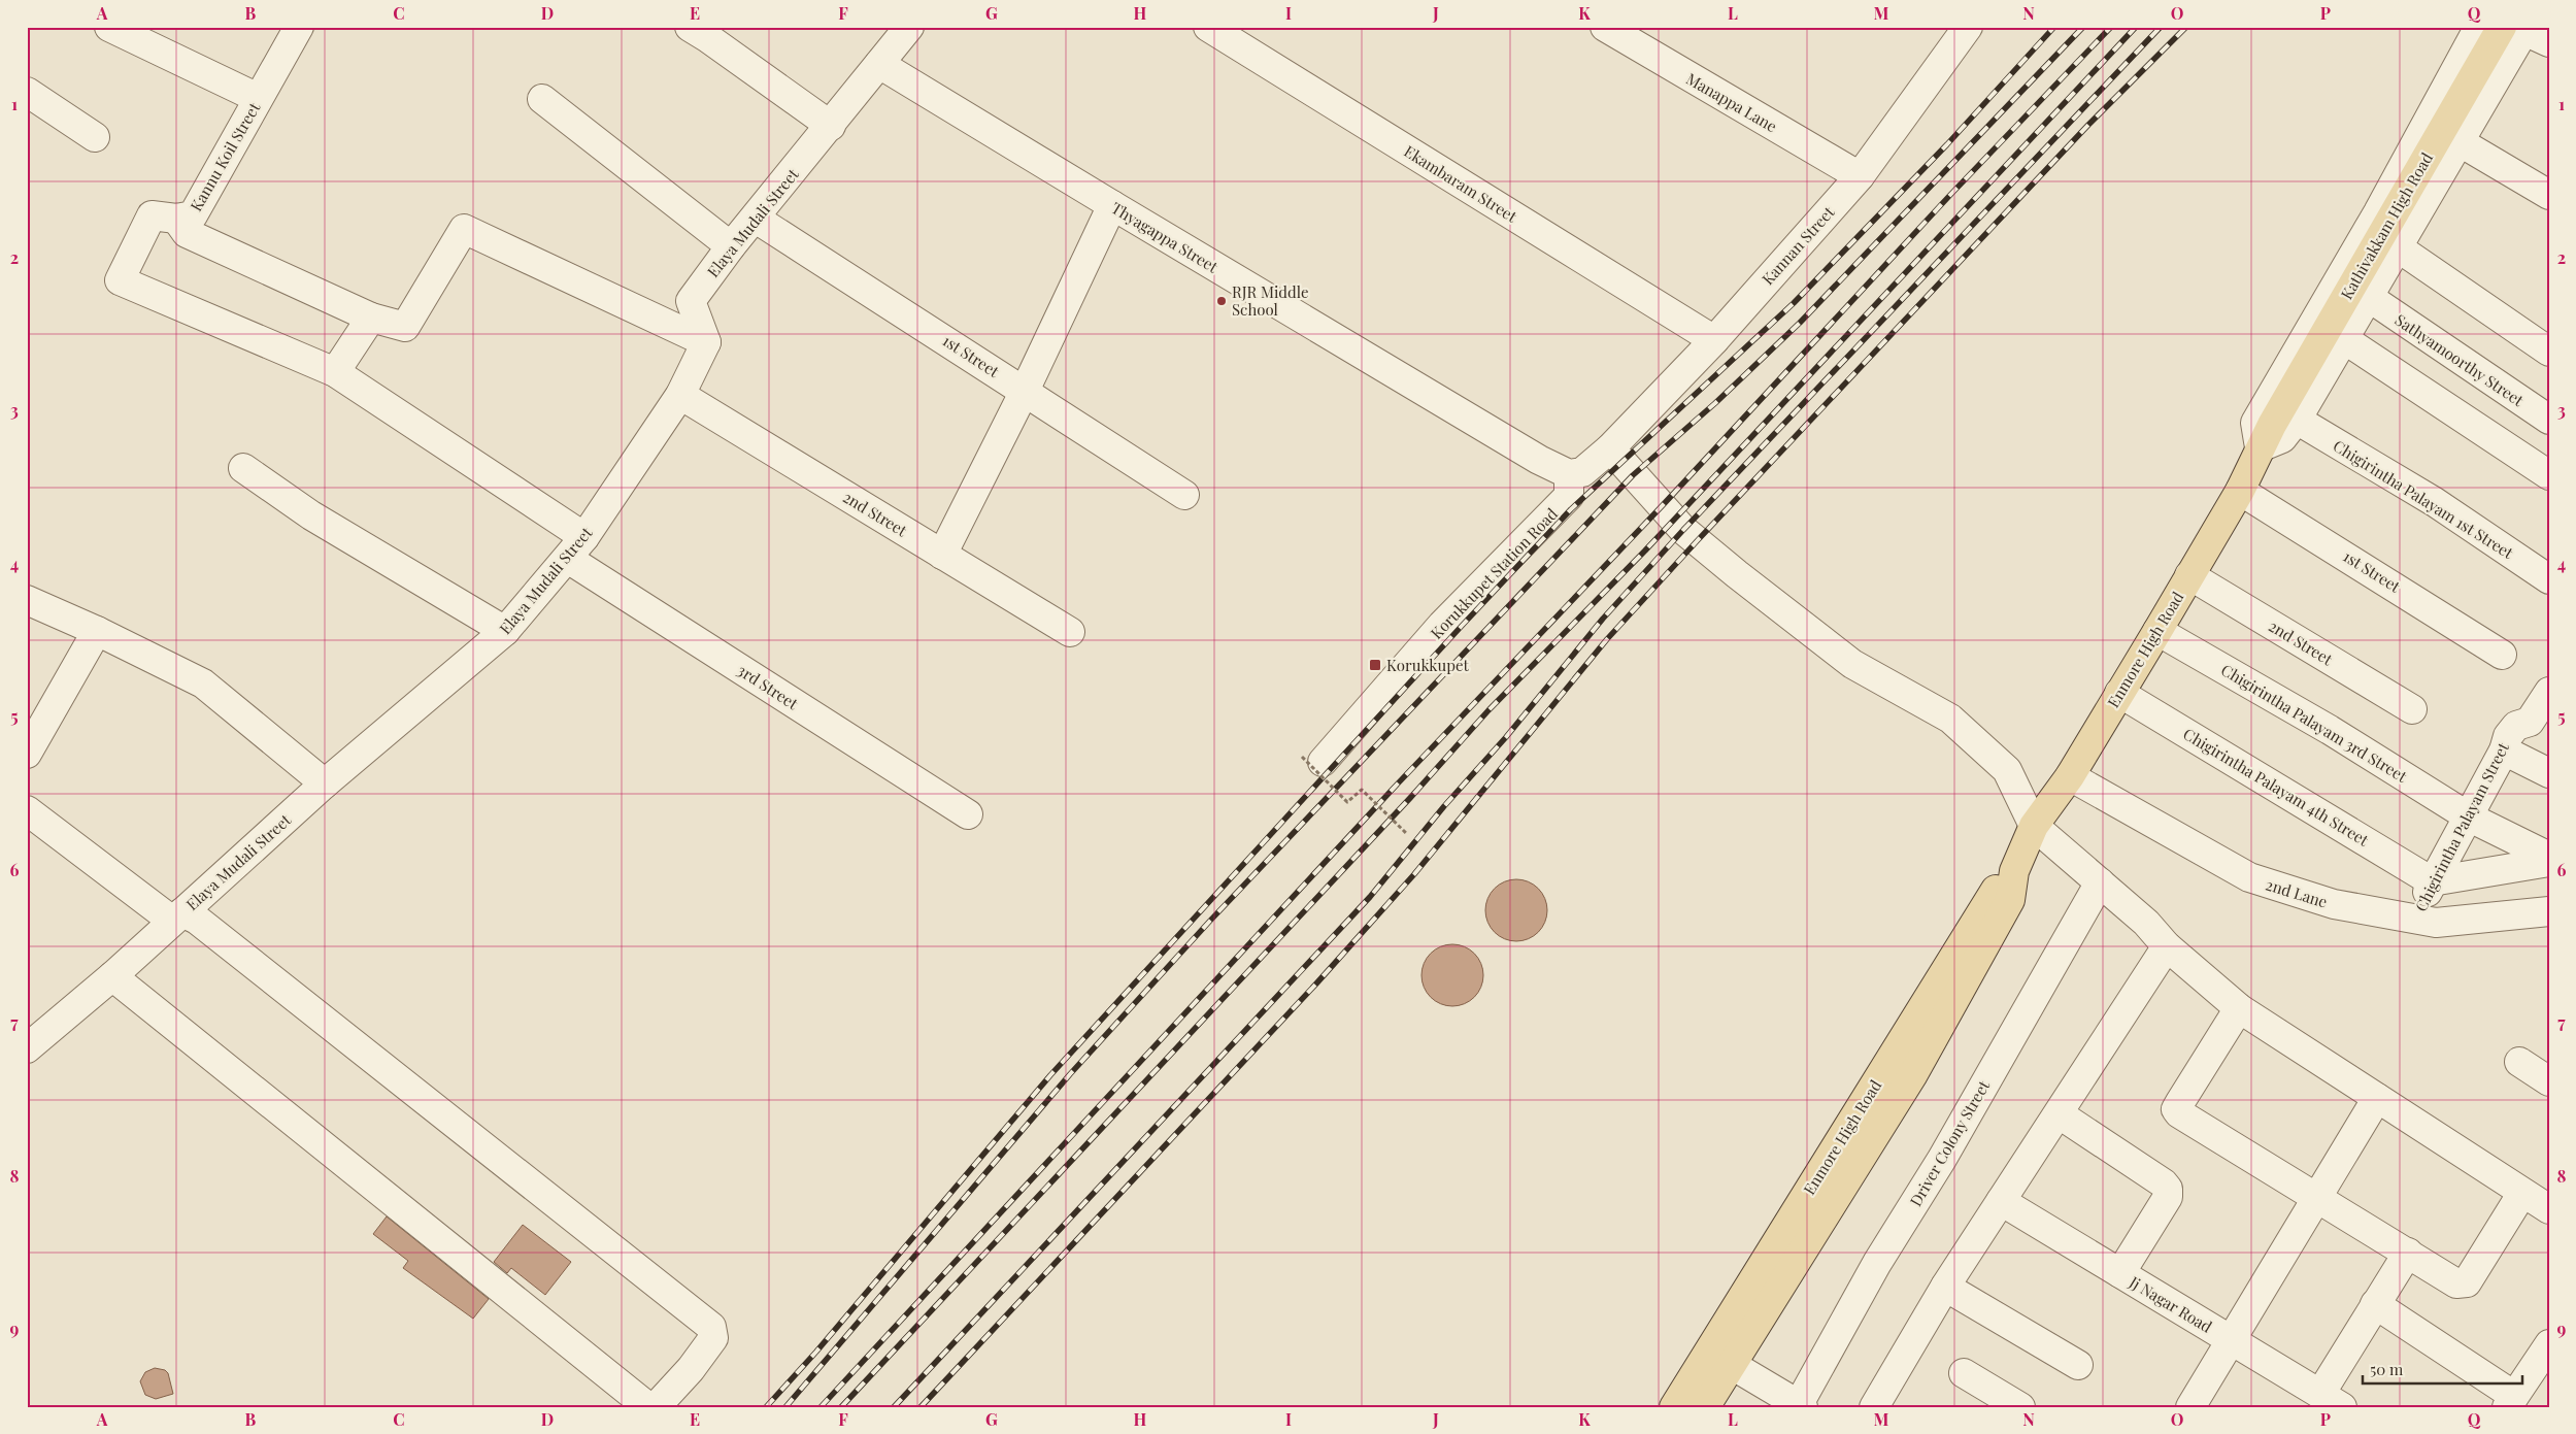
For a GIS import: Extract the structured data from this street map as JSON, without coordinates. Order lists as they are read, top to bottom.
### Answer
{
  "streets": {
    "main road": ["Kathivakkam High Road", "Enmore High Road"],
    "street": [
      "Manappa Lane",
      "Kannu Koil Street",
      "Ekambaram Street",
      "Elaya Mudali Street",
      "Thyagappa Street",
      "Kannan Street",
      "1st Street",
      "Sathyamoorthy Street",
      "Chigirintha Palayam 1st Street",
      "2nd Street",
      "Korukkupet Station Road",
      "3rd Street",
      "Chigirintha Palayam 3rd Street",
      "Chigirintha Palayam 4th Street",
      "Chigirintha Palayam Street",
      "2nd Lane",
      "Driver Colony Street",
      "Jj Nagar Road"
    ]
  },
  "crossings": [
    ["Manappa Lane", "Kannan Street"],
    ["Kannu Koil Street", "3rd Street"],
    ["Ekambaram Street", "Kannan Street"],
    ["Elaya Mudali Street", "Thyagappa Street"],
    ["Elaya Mudali Street", "1st Street"],
    ["Elaya Mudali Street", "2nd Street"],
    ["Elaya Mudali Street", "3rd Street"],
    ["Kathivakkam High Road", "Chigirintha Palayam 1st Street"],
    ["Kathivakkam High Road", "Enmore High Road"],
    ["Thyagappa Street", "Korukkupet Station Road"],
    ["1st Street", "Enmore High Road"],
    ["Chigirintha Palayam 1st Street", "Enmore High Road"],
    ["2nd Street", "Enmore High Road"],
    ["Enmore High Road", "Chigirintha Palayam 3rd Street"],
    ["Enmore High Road", "Chigirintha Palayam 4th Street"],
    ["Enmore High Road", "2nd Lane"],
    ["Chigirintha Palayam 3rd Street", "Chigirintha Palayam Street"],
    ["Chigirintha Palayam 4th Street", "Chigirintha Palayam Street"],
    ["Chigirintha Palayam Street", "2nd Lane"]
  ],
  "places": {
    "other": ["RJR Middle School"],
    "transit": ["Korukkupet"]
  },
  "scale_bar": "50 m",
  "grid": {
    "columns": [
      "A",
      "B",
      "C",
      "D",
      "E",
      "F",
      "G",
      "H",
      "I",
      "J",
      "K",
      "L",
      "M",
      "N",
      "O",
      "P",
      "Q"
    ],
    "rows": [
      "1",
      "2",
      "3",
      "4",
      "5",
      "6",
      "7",
      "8",
      "9"
    ]
  }
}
